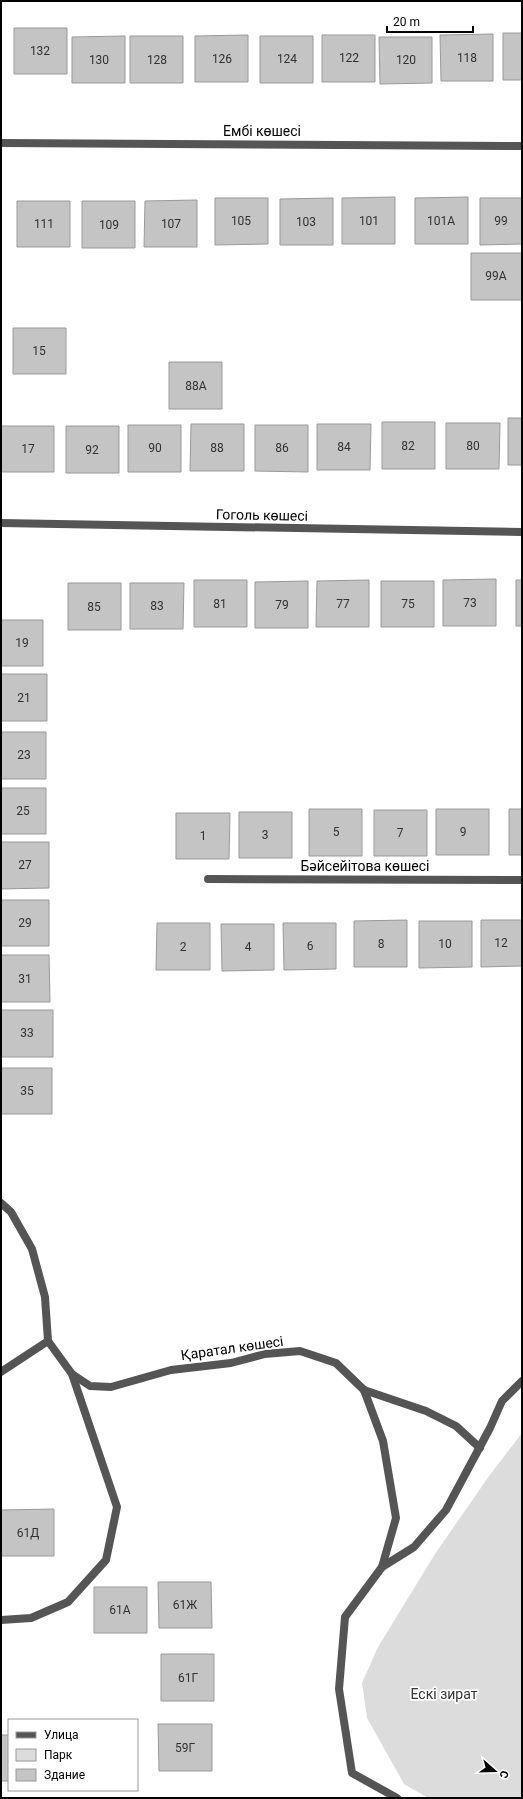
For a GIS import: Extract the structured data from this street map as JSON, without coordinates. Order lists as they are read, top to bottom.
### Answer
{
  "streets": {
    "street": [
      "Ембі көшесі",
      "Гоголь көшесі",
      "Бәйсейітова көшесі",
      "Қаратал көшесі"
    ]
  },
  "parks": ["Ескі зират"],
  "house_numbers": [
    "132",
    "122",
    "118",
    "126",
    "124",
    "130",
    "128",
    "120",
    "105",
    "101",
    "101А",
    "99",
    "103",
    "111",
    "107",
    "109",
    "99А",
    "15",
    "88А",
    "82",
    "80",
    "84",
    "90",
    "88",
    "86",
    "17",
    "92",
    "73",
    "81",
    "77",
    "75",
    "79",
    "83",
    "85",
    "19",
    "21",
    "23",
    "25",
    "5",
    "9",
    "7",
    "3",
    "1",
    "27",
    "29",
    "12",
    "8",
    "10",
    "6",
    "2",
    "4",
    "31",
    "33",
    "35",
    "61Д",
    "61Ж",
    "61А",
    "61Г",
    "59Г"
  ],
  "legend": ["Улица", "Парк", "Здание"],
  "scale_bar": "20 m",
  "north": "right"
}
